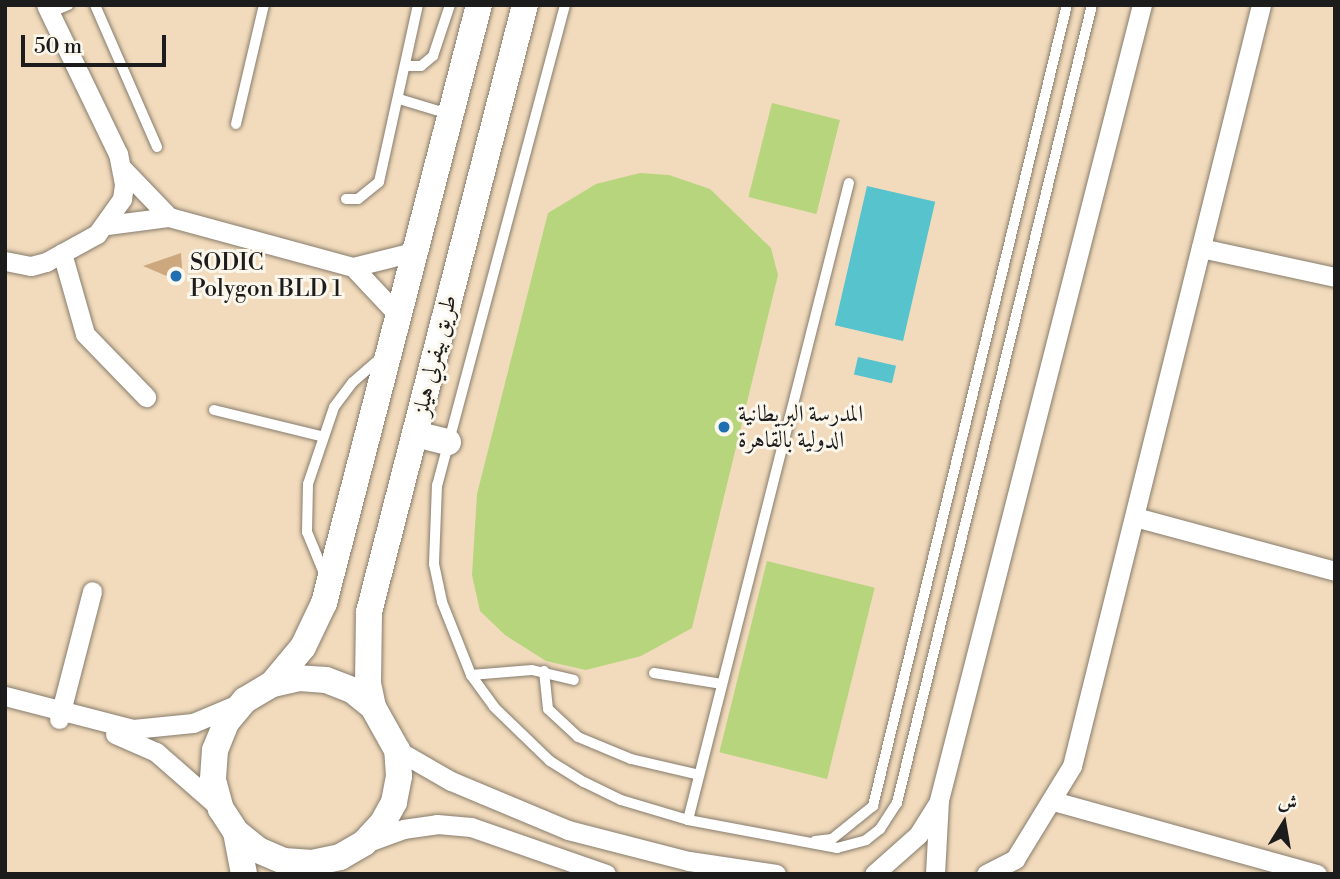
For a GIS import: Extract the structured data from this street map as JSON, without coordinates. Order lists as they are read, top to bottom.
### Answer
{
  "streets": {
    "street": ["طريق بيفرلي هيلز"]
  },
  "places": ["SODIC Polygon BLD 1", "المدرسة البريطانية الدولية بالقاهرة"],
  "scale_bar": "50 m",
  "north": "top"
}
